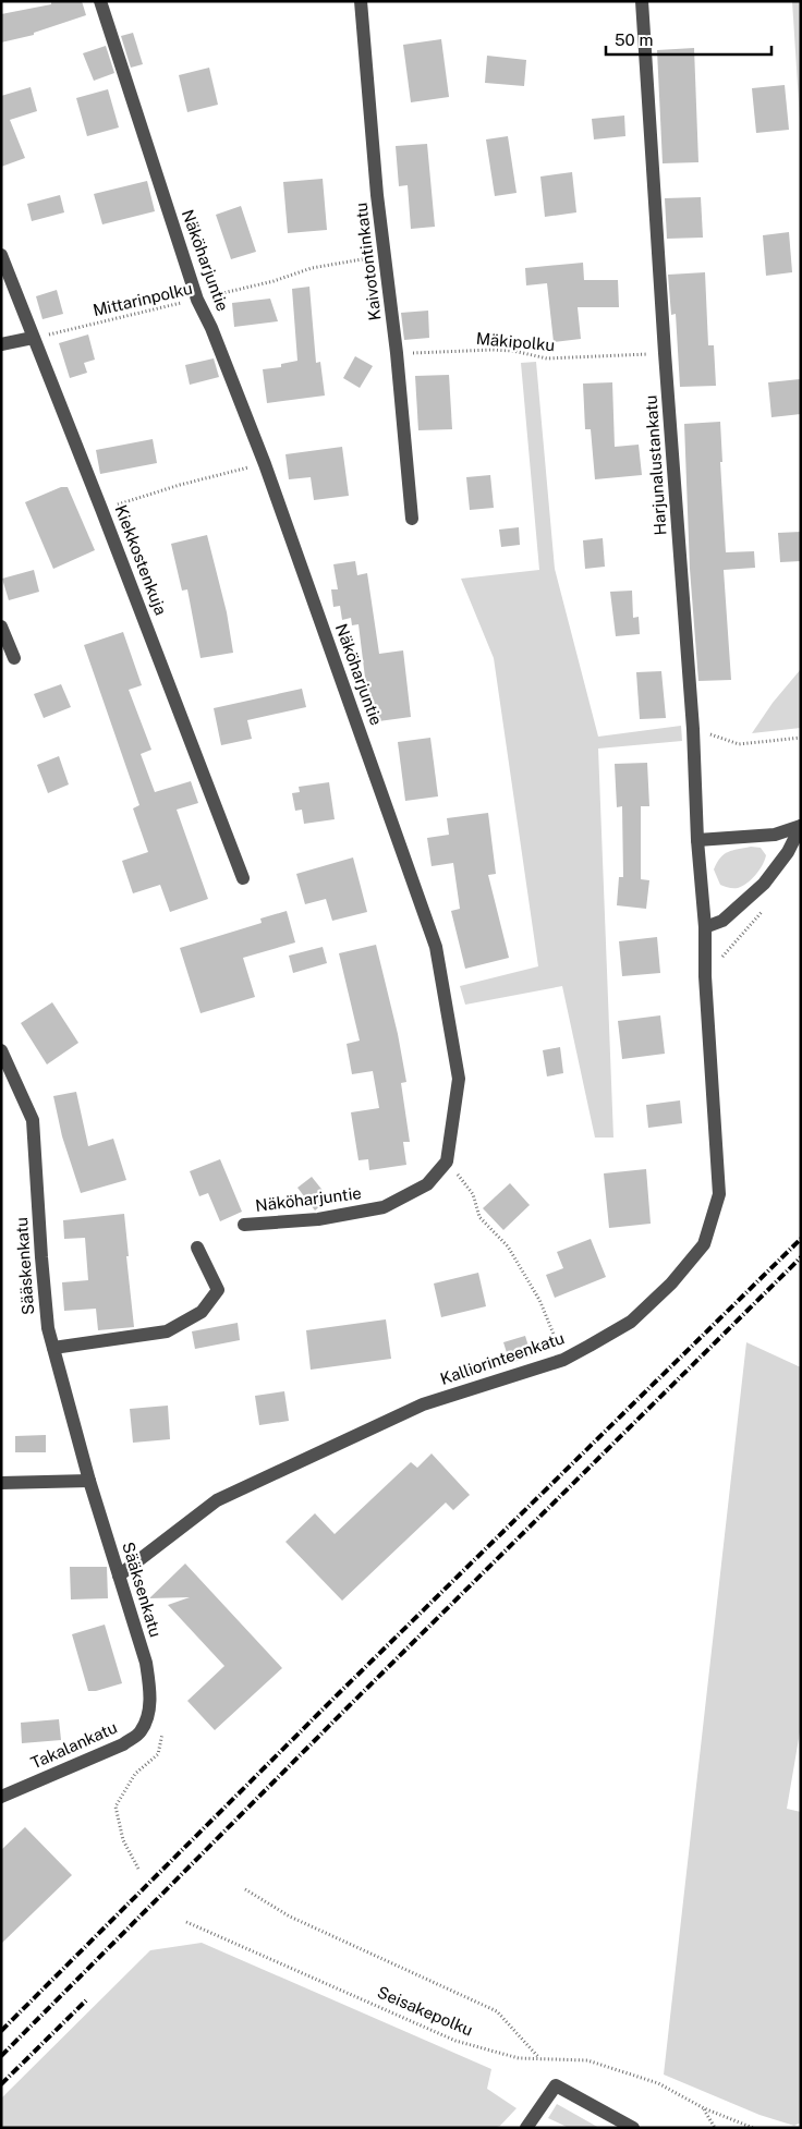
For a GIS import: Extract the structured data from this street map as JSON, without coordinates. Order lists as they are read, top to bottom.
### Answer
{
  "streets": {
    "street": [
      "Näköharjuntie",
      "Kaivotontinkatu",
      "Harjunalustankatu",
      "Kiekkostenkuja",
      "Sääskenkatu",
      "Kalliorinteenkatu",
      "Sääksenkatu",
      "Takalankatu"
    ],
    "path": ["Mittarinpolku", "Mäkipolku", "Seisakepolku"]
  },
  "crossings": [
    ["Näköharjuntie", "Mittarinpolku"],
    ["Kaivotontinkatu", "Mittarinpolku"],
    ["Kaivotontinkatu", "Mäkipolku"],
    ["Mittarinpolku", "Kiekkostenkuja"],
    ["Mäkipolku", "Harjunalustankatu"],
    ["Harjunalustankatu", "Kalliorinteenkatu"],
    ["Sääskenkatu", "Sääksenkatu"],
    ["Kalliorinteenkatu", "Sääksenkatu"],
    ["Sääksenkatu", "Takalankatu"]
  ],
  "scale_bar": "50 m"
}
